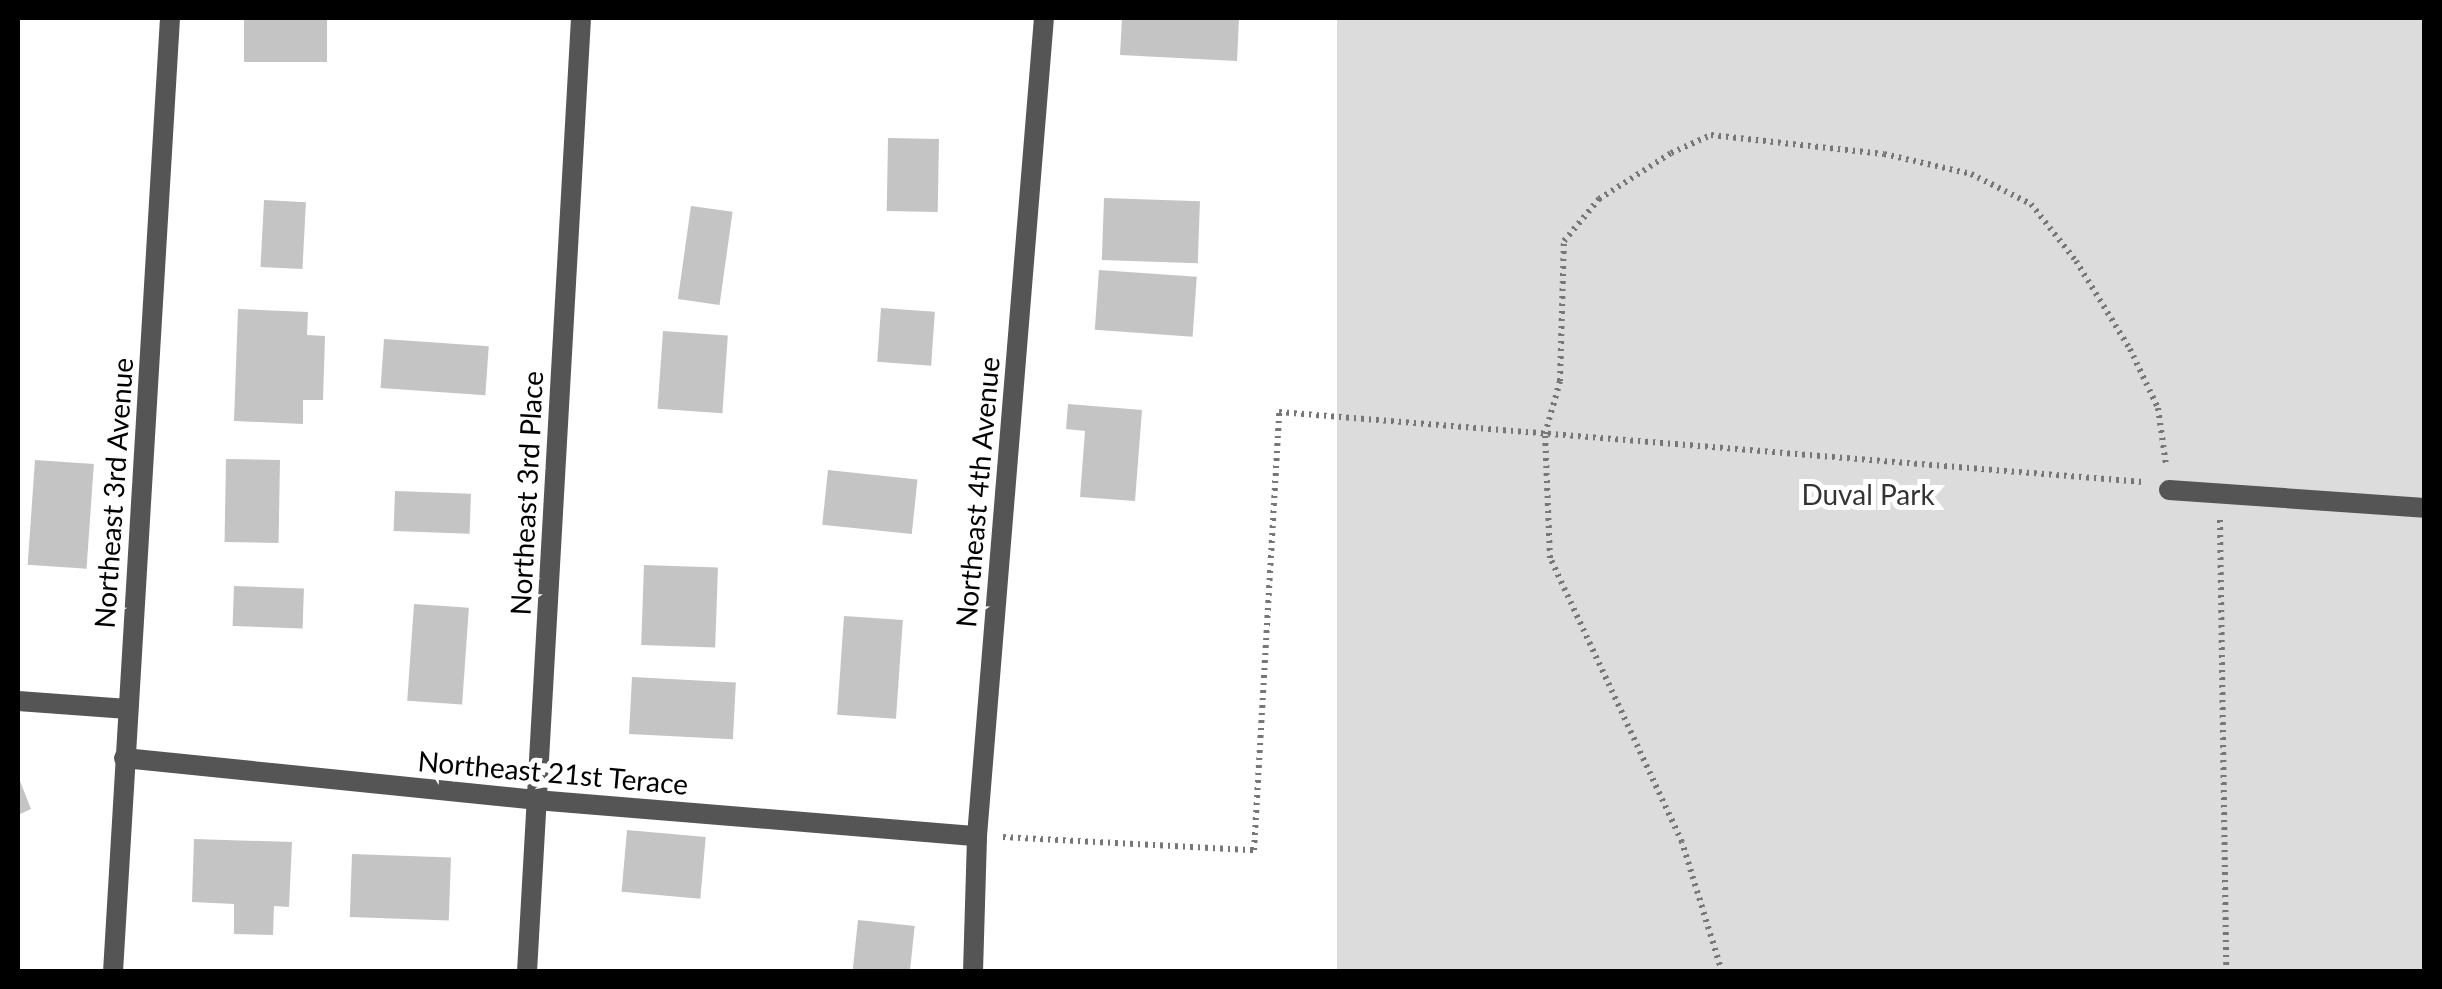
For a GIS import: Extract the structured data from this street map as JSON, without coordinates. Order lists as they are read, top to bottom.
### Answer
{
  "streets": {
    "street": [
      "Northeast 4th Avenue",
      "Northeast 3rd Avenue",
      "Northeast 3rd Place",
      "Northeast 21st Terace"
    ]
  },
  "crossings": [
    ["Northeast 4th Avenue", "Northeast 21st Terace"],
    ["Northeast 3rd Avenue", "Northeast 21st Terace"],
    ["Northeast 3rd Place", "Northeast 21st Terace"]
  ],
  "parks": ["Duval Park"]
}
